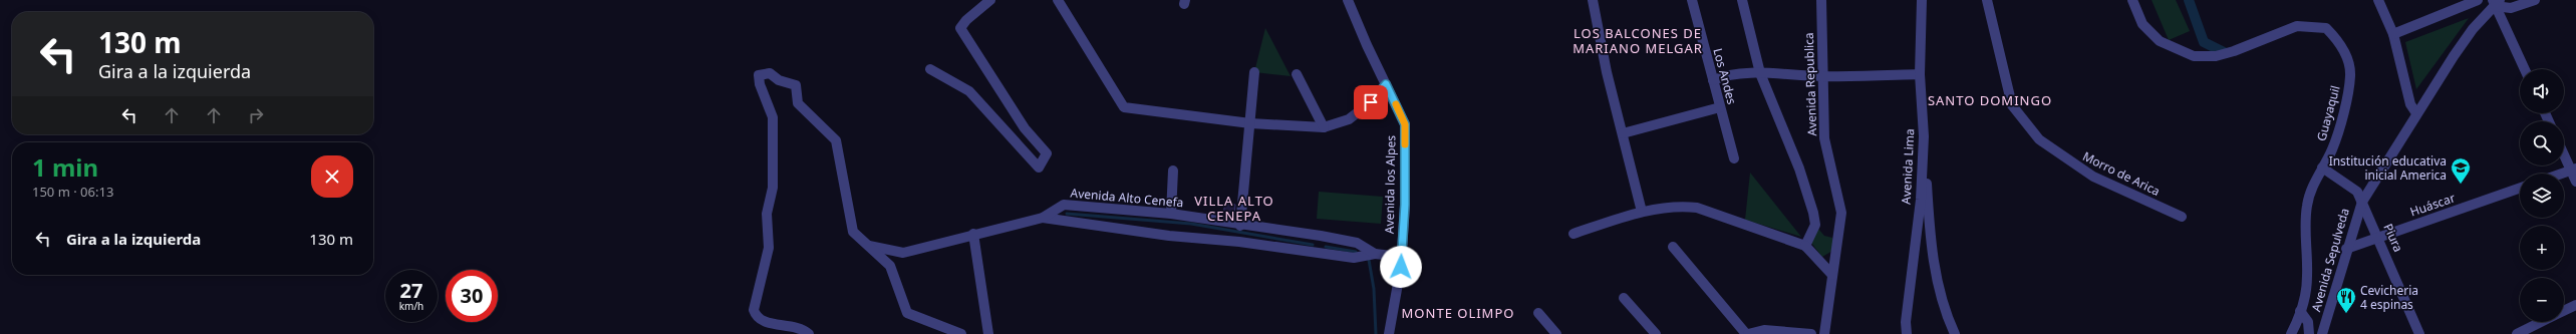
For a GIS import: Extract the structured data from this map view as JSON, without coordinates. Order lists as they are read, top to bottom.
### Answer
{
  "streets": {
    "street": [
      "Los Andes",
      "Avenida Republica",
      "Guayaquil",
      "Avenida Lima",
      "Morro de Arica",
      "Avenida los Alpes",
      "Avenida Alto Cenefa",
      "Huáscar",
      "Piura",
      "Avenida Sepulveda"
    ]
  },
  "crossings": [
    ["Guayaquil", "Piura"],
    ["Avenida los Alpes", "Avenida Alto Cenefa"],
    ["Huáscar", "Piura"],
    ["Huáscar", "Avenida Sepulveda"],
    ["Piura", "Avenida Sepulveda"]
  ],
  "districts": [
    "LOS BALCONES DE MARIANO MELGAR",
    "SANTO DOMINGO",
    "VILLA ALTO CENEPA",
    "MONTE OLIMPO"
  ],
  "places": {
    "school or university": ["Institución educativa inicial America"],
    "restaurant": ["Cevicheria 4 espinas"]
  },
  "page": {
    "turn": ["130 m", "Gira a la izquierda"],
    "map_buttons": ["+", "−"],
    "heading": ["1 min", "150 m · 06:13"],
    "list": [
      {
        "name": "Gira a la izquierda",
        "value": "130 m"
      }
    ],
    "speed": "27 km/h",
    "limit": "30"
  }
}
